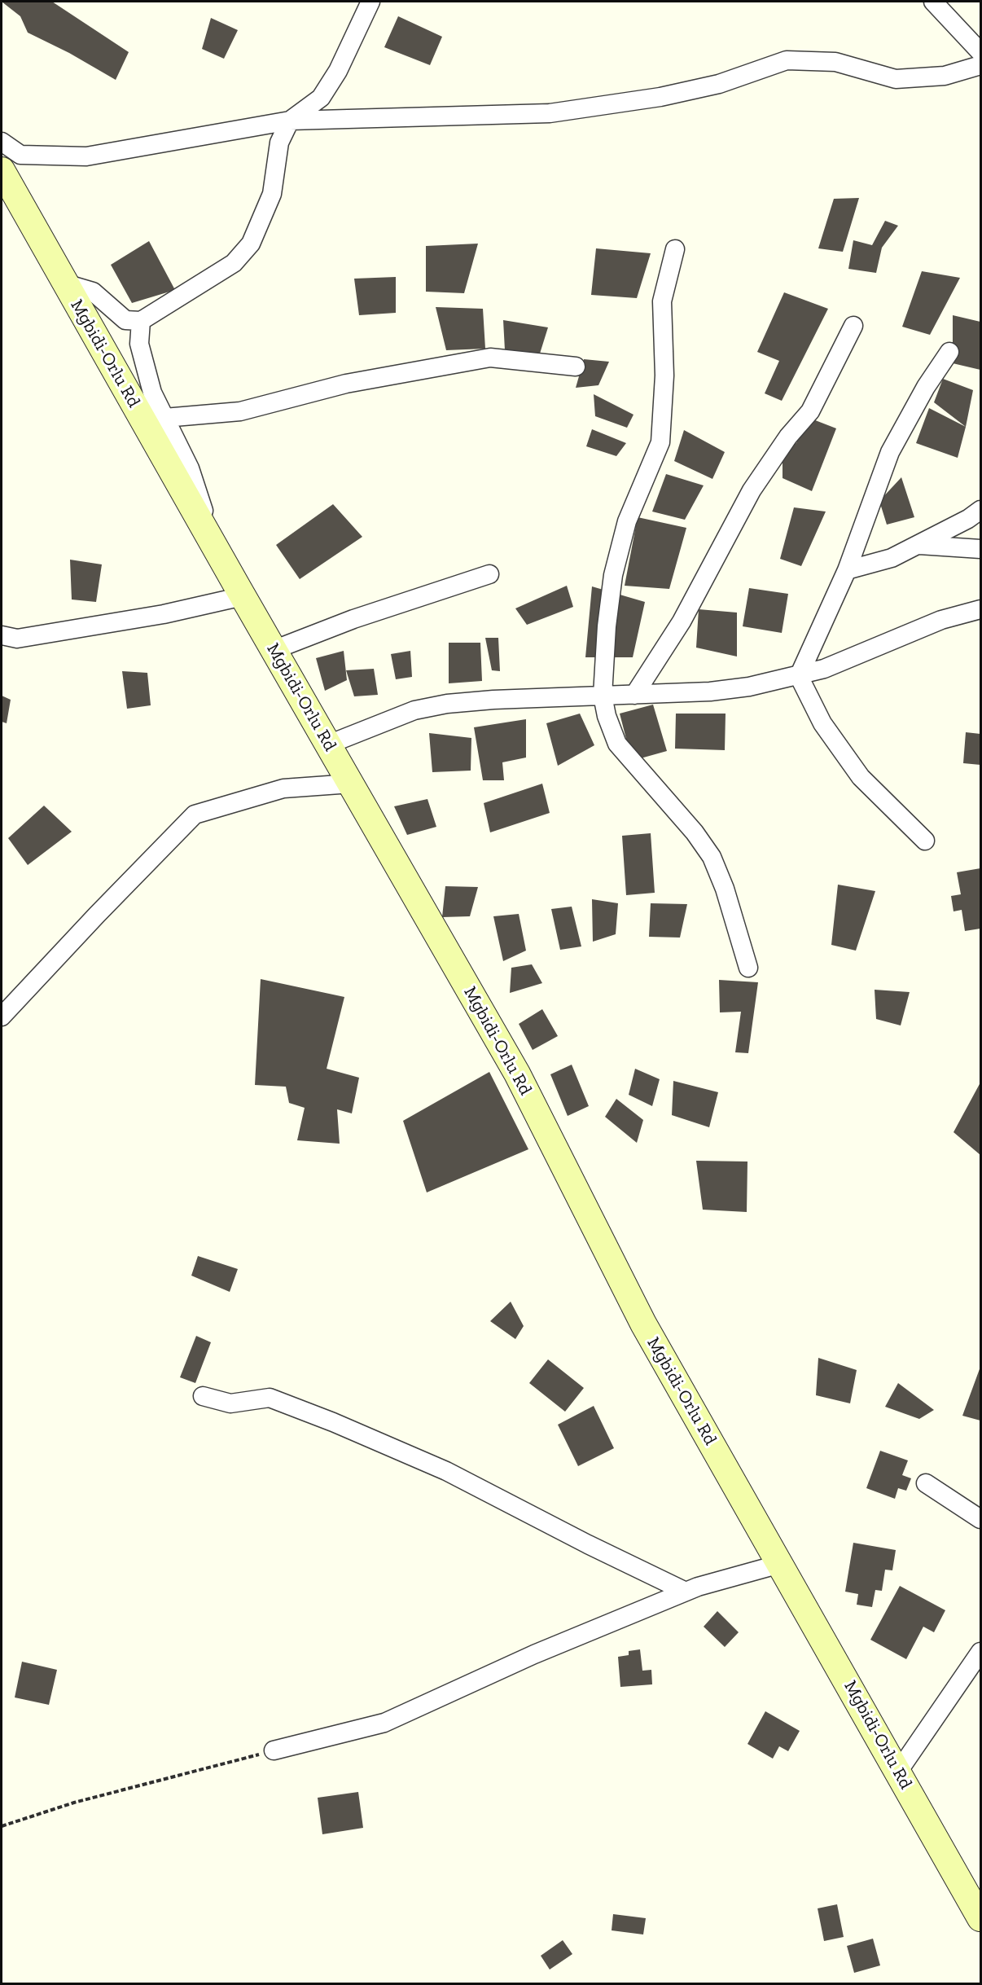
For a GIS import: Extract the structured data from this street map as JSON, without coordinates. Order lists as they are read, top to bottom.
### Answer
{
  "streets": {
    "main road": ["Mgbidi-Orlu Rd"]
  }
}
